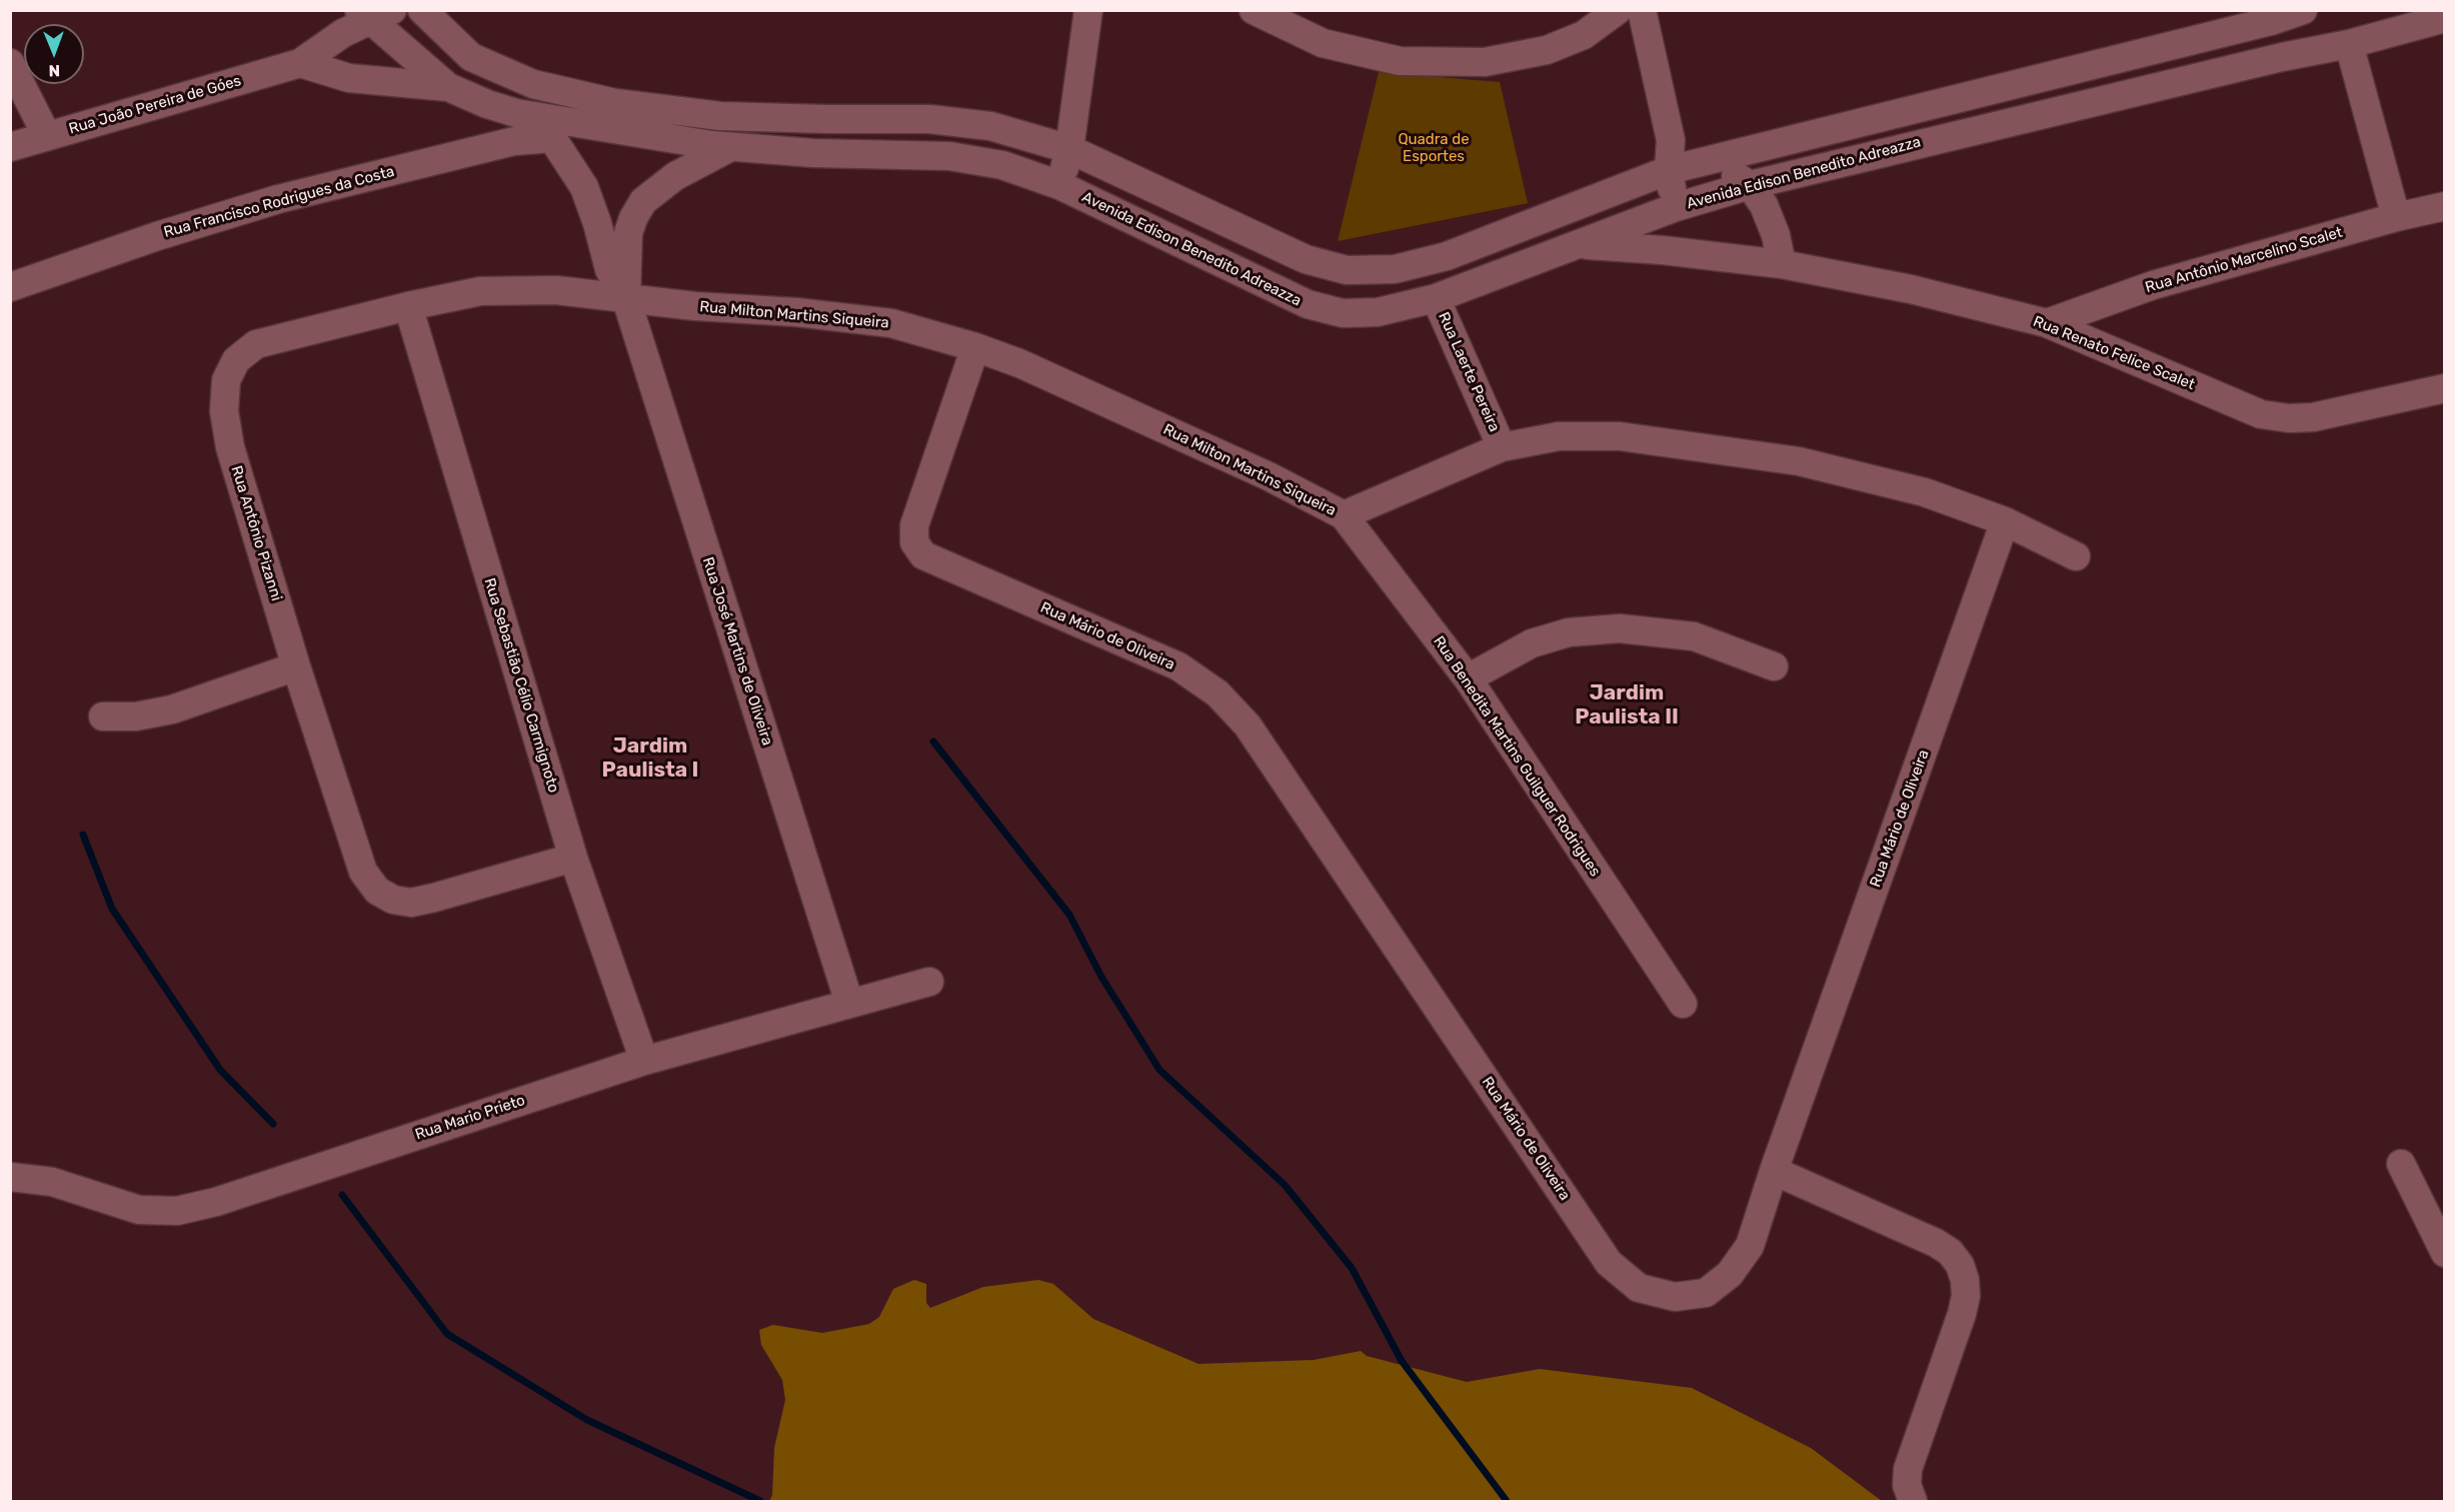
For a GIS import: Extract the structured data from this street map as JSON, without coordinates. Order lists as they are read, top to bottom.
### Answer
{
  "streets": {
    "street": [
      "Rua João Pereira de Góes",
      "Avenida Edison Benedito Adreazza",
      "Rua Francisco Rodrigues da Costa",
      "Rua Antônio Marcelino Scalet",
      "Rua Milton Martins Siqueira",
      "Rua Renato Felice Scalet",
      "Rua Laerte Pereira",
      "Rua Antônio Pizanni",
      "Rua Mário de Oliveira",
      "Rua José Martins de Oliveira",
      "Rua Sebastião Célio Carmignoto",
      "Rua Benedita Martins Guilguer Rodrigues",
      "Rua Mario Prieto"
    ]
  },
  "crossings": [
    ["Avenida Edison Benedito Adreazza", "Rua Francisco Rodrigues da Costa"],
    ["Avenida Edison Benedito Adreazza", "Rua Renato Felice Scalet"],
    ["Avenida Edison Benedito Adreazza", "Rua Laerte Pereira"],
    ["Avenida Edison Benedito Adreazza", "Rua José Martins de Oliveira"],
    ["Rua Francisco Rodrigues da Costa", "Rua José Martins de Oliveira"],
    ["Rua Antônio Marcelino Scalet", "Rua Renato Felice Scalet"],
    ["Rua Milton Martins Siqueira", "Rua Laerte Pereira"],
    ["Rua Milton Martins Siqueira", "Rua Antônio Pizanni"],
    ["Rua Milton Martins Siqueira", "Rua Mário de Oliveira"],
    ["Rua Milton Martins Siqueira", "Rua José Martins de Oliveira"],
    ["Rua Milton Martins Siqueira", "Rua Benedita Martins Guilguer Rodrigues"],
    ["Rua Antônio Pizanni", "Rua José Martins de Oliveira"],
    ["Rua Antônio Pizanni", "Rua Sebastião Célio Carmignoto"],
    ["Rua José Martins de Oliveira", "Rua Mario Prieto"],
    ["Rua Sebastião Célio Carmignoto", "Rua Mario Prieto"]
  ],
  "districts": ["Jardim Paulista II", "Jardim Paulista I"],
  "parks": ["Quadra de Esportes"],
  "north": "bottom"
}
